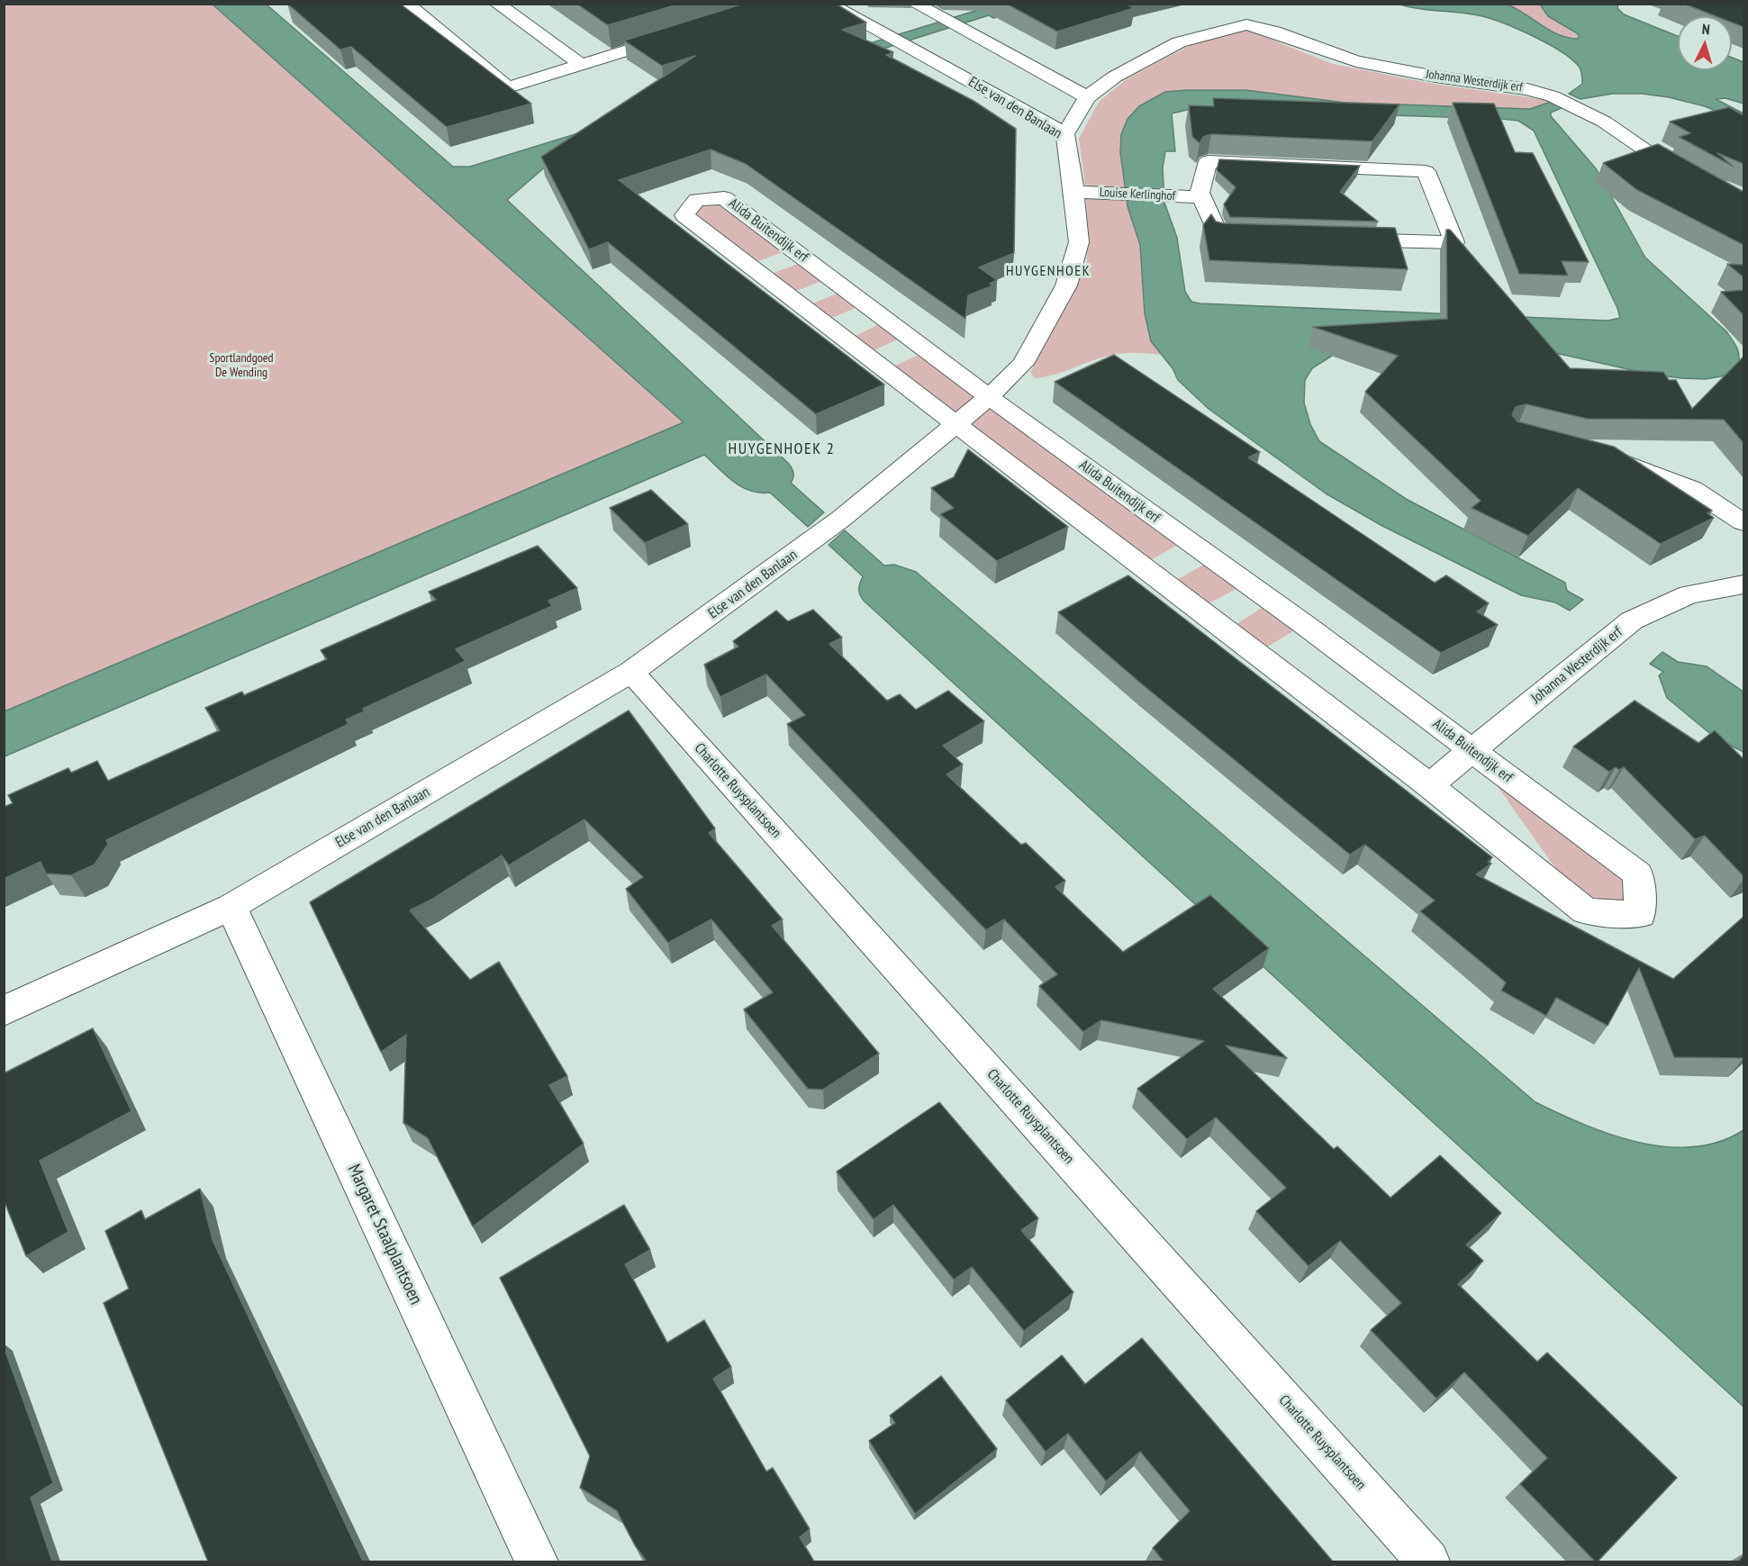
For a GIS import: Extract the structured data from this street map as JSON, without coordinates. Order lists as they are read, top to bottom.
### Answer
{
  "streets": {
    "street": [
      "Johanna Westerdijk erf",
      "Else van den Banlaan",
      "Louise Kerlinghof",
      "Alida Buitendijk erf",
      "Charlotte Ruysplantsoen",
      "Margaret Staalplantsoen"
    ]
  },
  "crossings": [
    ["Johanna Westerdijk erf", "Else van den Banlaan"],
    ["Johanna Westerdijk erf", "Alida Buitendijk erf"],
    ["Else van den Banlaan", "Louise Kerlinghof"],
    ["Else van den Banlaan", "Alida Buitendijk erf"],
    ["Else van den Banlaan", "Charlotte Ruysplantsoen"],
    ["Else van den Banlaan", "Margaret Staalplantsoen"]
  ],
  "districts": ["HUYGENHOEK", "HUYGENHOEK 2"],
  "parks": ["Sportlandgoed De Wending"],
  "north": "top"
}
